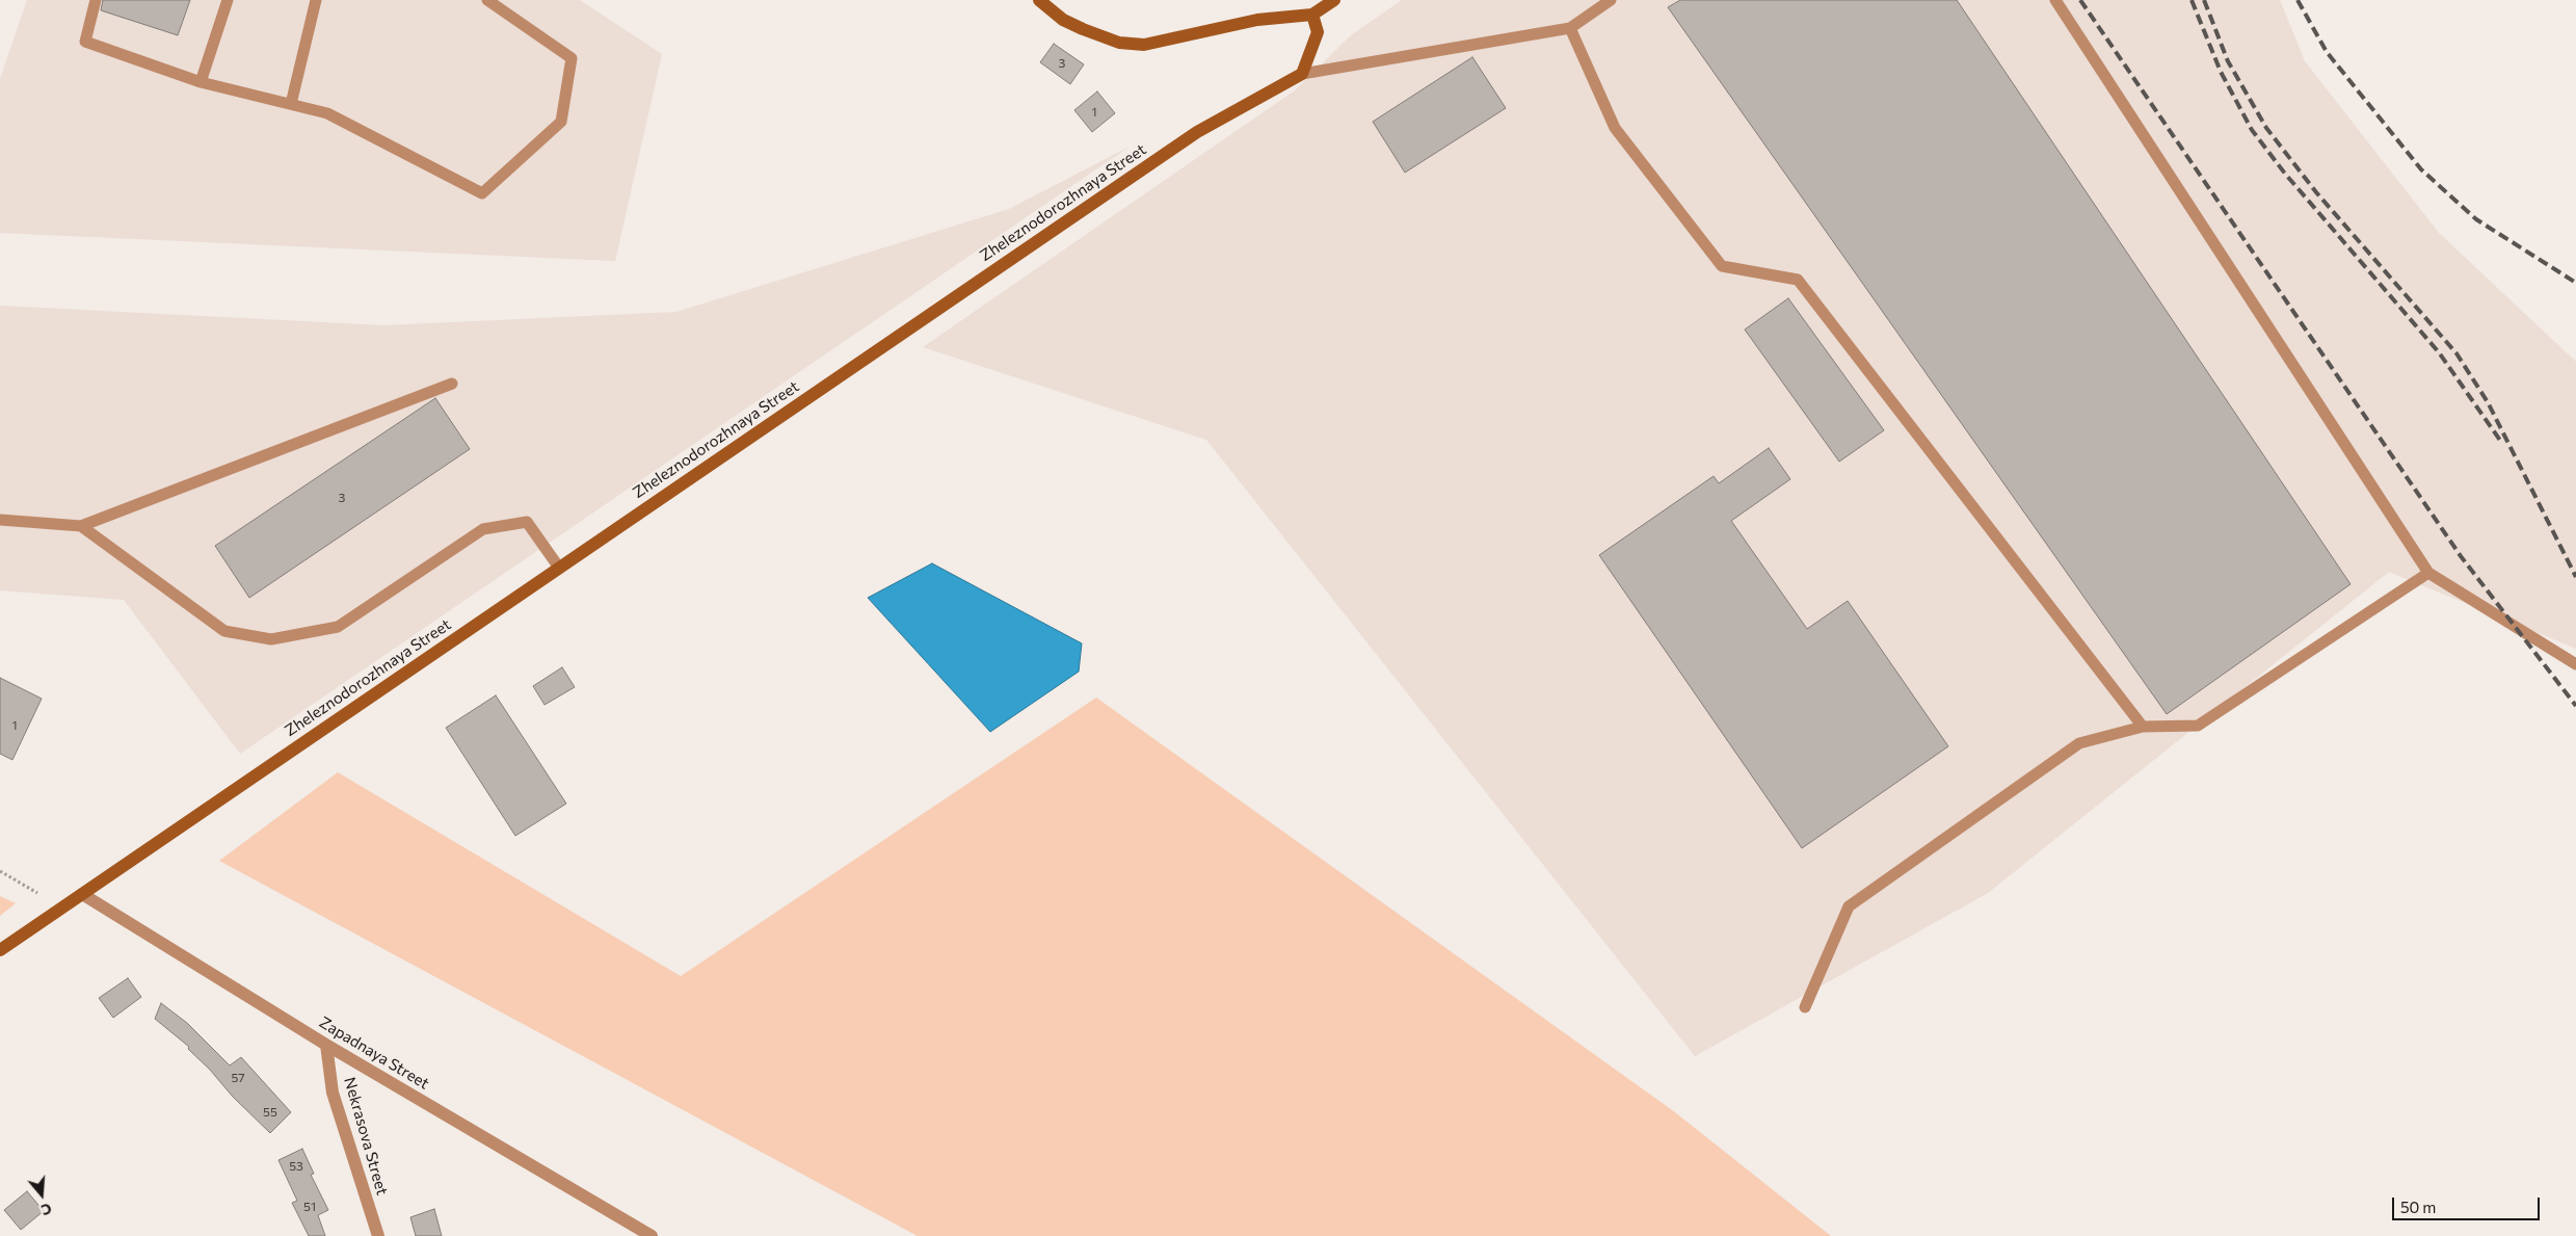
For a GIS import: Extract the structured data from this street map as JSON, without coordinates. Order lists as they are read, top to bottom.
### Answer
{
  "streets": {
    "street": ["Zheleznodorozhnaya Street", "Zapadnaya Street", "Nekrasova Street"]
  },
  "crossings": [
    ["Zheleznodorozhnaya Street", "Zapadnaya Street"],
    ["Zapadnaya Street", "Nekrasova Street"]
  ],
  "house_numbers": [
    "3",
    "1",
    "3",
    "1",
    "57",
    "55",
    "53",
    "51"
  ],
  "scale_bar": "50 m",
  "north": "bottom"
}
